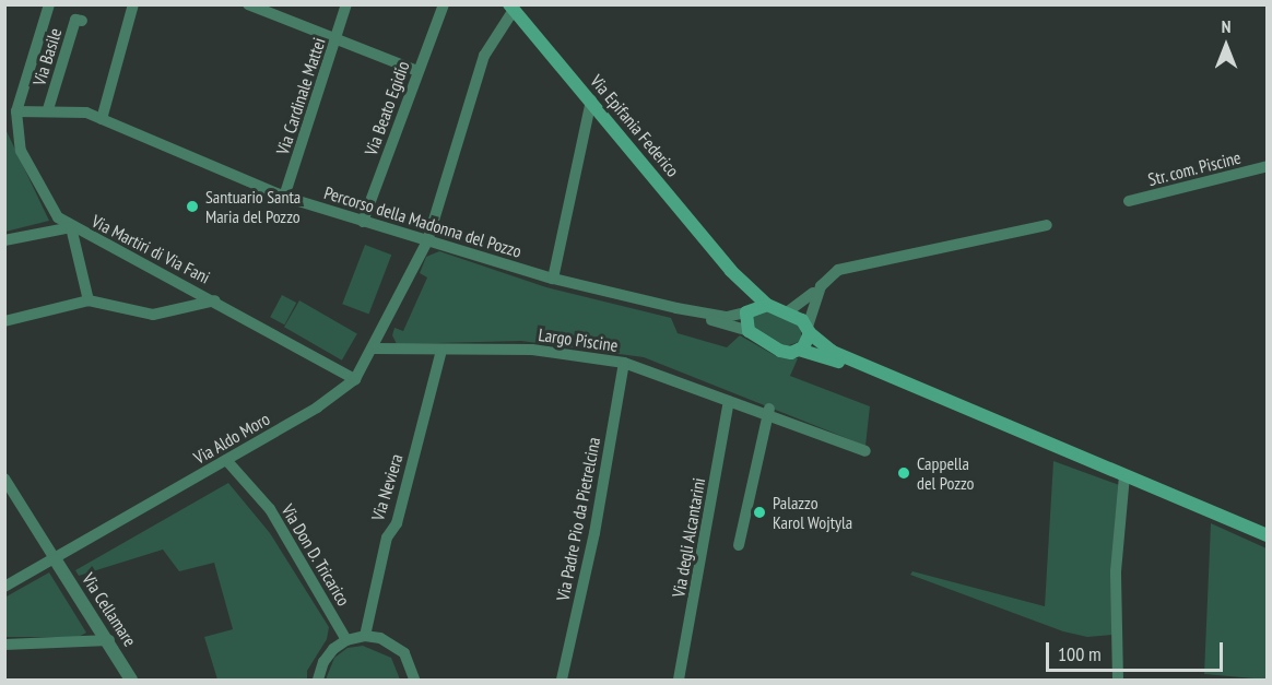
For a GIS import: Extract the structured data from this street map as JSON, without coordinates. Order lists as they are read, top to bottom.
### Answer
{
  "streets": {
    "main road": ["Via Epifania Federico"],
    "street": [
      "Via Basile",
      "Via Cardinale Mattei",
      "Via Beato Egidio",
      "Str. com. Piscine",
      "Percorso della Madonna del Pozzo",
      "Via Martiri di Via Fani",
      "Largo Piscine",
      "Via Aldo Moro",
      "Via Neviera",
      "Via Padre Pio da Pietrelcina",
      "Via degli Alcantarini",
      "Via Don D. Tricarico",
      "Via Cellamare"
    ]
  },
  "crossings": [
    ["Via Basile", "Percorso della Madonna del Pozzo"],
    ["Via Cardinale Mattei", "Percorso della Madonna del Pozzo"],
    ["Via Beato Egidio", "Percorso della Madonna del Pozzo"],
    ["Via Epifania Federico", "Via Aldo Moro"],
    ["Percorso della Madonna del Pozzo", "Via Aldo Moro"],
    ["Via Martiri di Via Fani", "Via Aldo Moro"],
    ["Largo Piscine", "Via Aldo Moro"],
    ["Largo Piscine", "Via Neviera"],
    ["Largo Piscine", "Via Padre Pio da Pietrelcina"],
    ["Largo Piscine", "Via degli Alcantarini"],
    ["Via Aldo Moro", "Via Don D. Tricarico"],
    ["Via Aldo Moro", "Via Cellamare"]
  ],
  "places": ["Santuario Santa Maria del Pozzo", "Cappella del Pozzo", "Palazzo Karol Wojtyla"],
  "scale_bar": "100 m",
  "north": "top"
}
